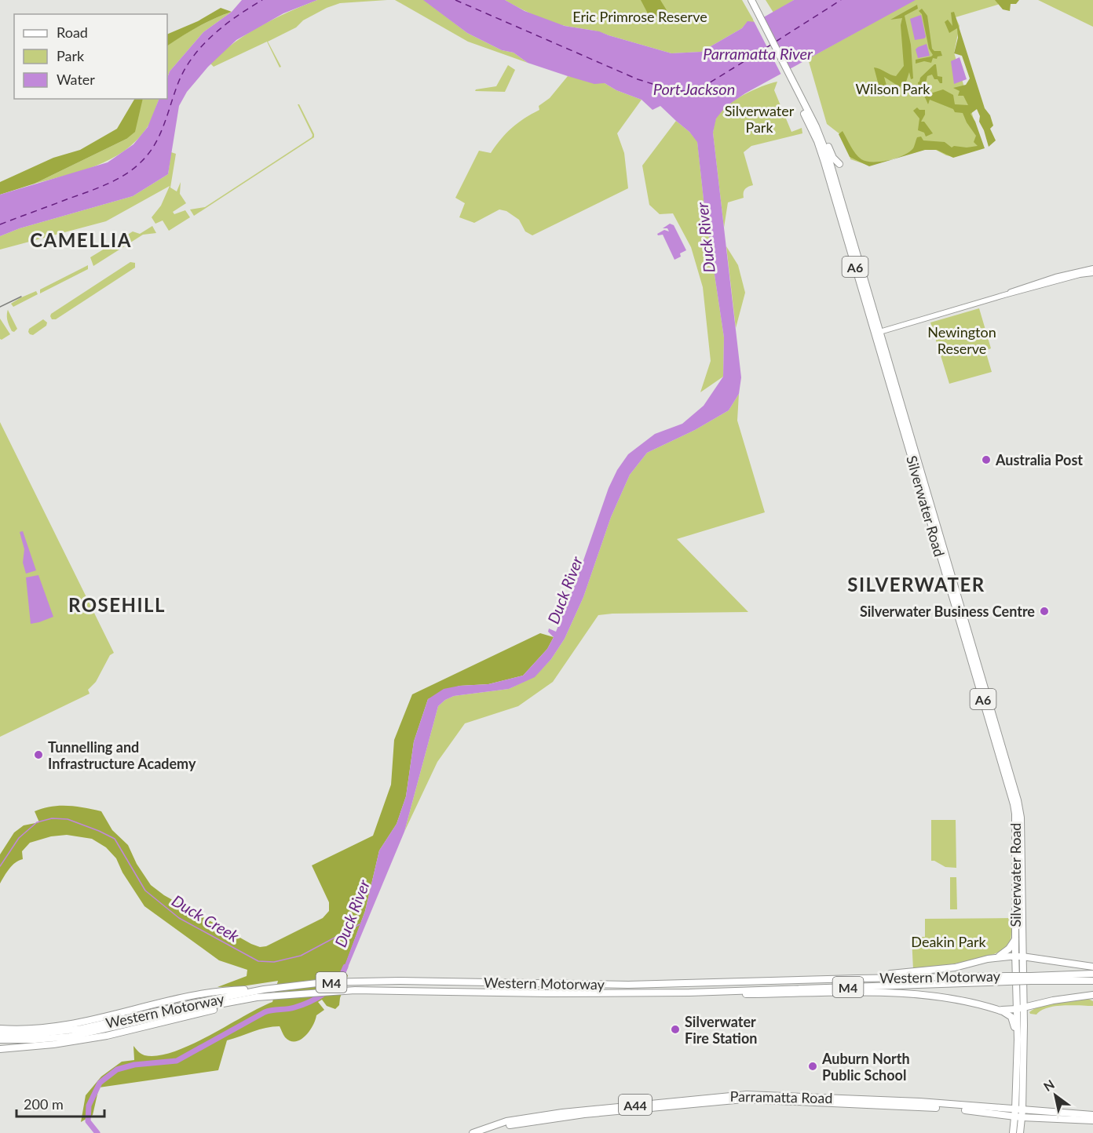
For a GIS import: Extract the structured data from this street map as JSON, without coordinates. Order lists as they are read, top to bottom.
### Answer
{
  "streets": {
    "highway": [
      "A6",
      "Silverwater Road",
      "Western Motorway",
      "M4",
      "Parramatta Road",
      "A44"
    ]
  },
  "crossings": [
    ["A6", "Silverwater Road"],
    ["A6", "Parramatta Road"],
    ["Silverwater Road", "M4"],
    ["Silverwater Road", "Parramatta Road"],
    ["Western Motorway", "M4"]
  ],
  "districts": ["CAMELLIA", "SILVERWATER", "ROSEHILL"],
  "water": [
    "Parramatta River",
    "Port Jackson",
    "Duck River",
    "Duck Creek"
  ],
  "parks": [
    "Eric Primrose Reserve",
    "Wilson Park",
    "Silverwater Park",
    "Newington Reserve",
    "Deakin Park"
  ],
  "places": [
    "Australia Post",
    "Silverwater Business Centre",
    "Tunnelling and Infrastructure Academy",
    "Silverwater Fire Station",
    "Auburn North Public School"
  ],
  "legend": ["Road", "Park", "Water"],
  "scale_bar": "200 m",
  "north": "top left"
}
